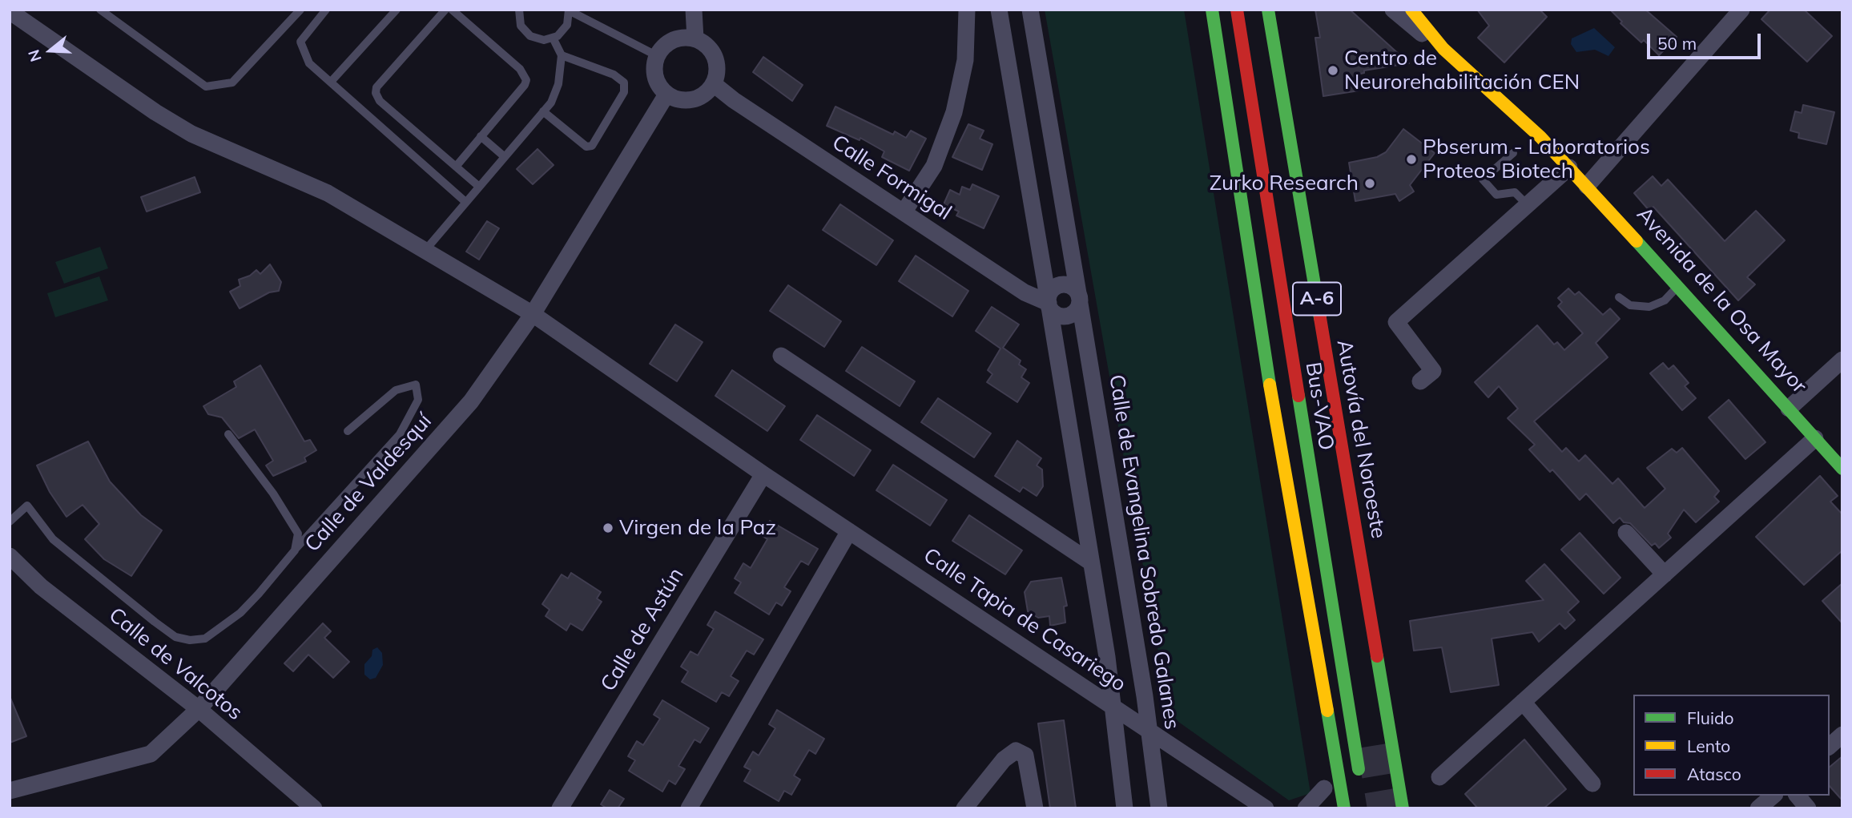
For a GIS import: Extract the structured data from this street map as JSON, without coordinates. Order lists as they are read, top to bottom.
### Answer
{
  "streets": {
    "main road": [
      "A-6",
      "Avenida de la Osa Mayor",
      "Bus-VAO",
      "Autovía del Noroeste"
    ],
    "street": [
      "Calle Formigal",
      "Calle de Valdesquí",
      "Calle de Evangelina Sobredo Galanes",
      "Calle Tapia de Casariego",
      "Calle de Astún",
      "Calle de Valcotos"
    ]
  },
  "crossings": [
    ["Calle Formigal", "Calle de Valdesquí"],
    ["Calle Formigal", "Calle de Evangelina Sobredo Galanes"],
    ["Calle de Valdesquí", "Calle Tapia de Casariego"],
    ["Calle de Valdesquí", "Calle de Valcotos"],
    ["Calle de Evangelina Sobredo Galanes", "Calle Tapia de Casariego"],
    ["Calle Tapia de Casariego", "Calle de Astún"]
  ],
  "places": [
    "Centro de Neurorehabilitación CEN",
    "Pbserum - Laboratorios Proteos Biotech",
    "Zurko Research",
    "Virgen de la Paz"
  ],
  "legend": ["Fluido", "Lento", "Atasco"],
  "scale_bar": "50 m",
  "north": "left"
}
